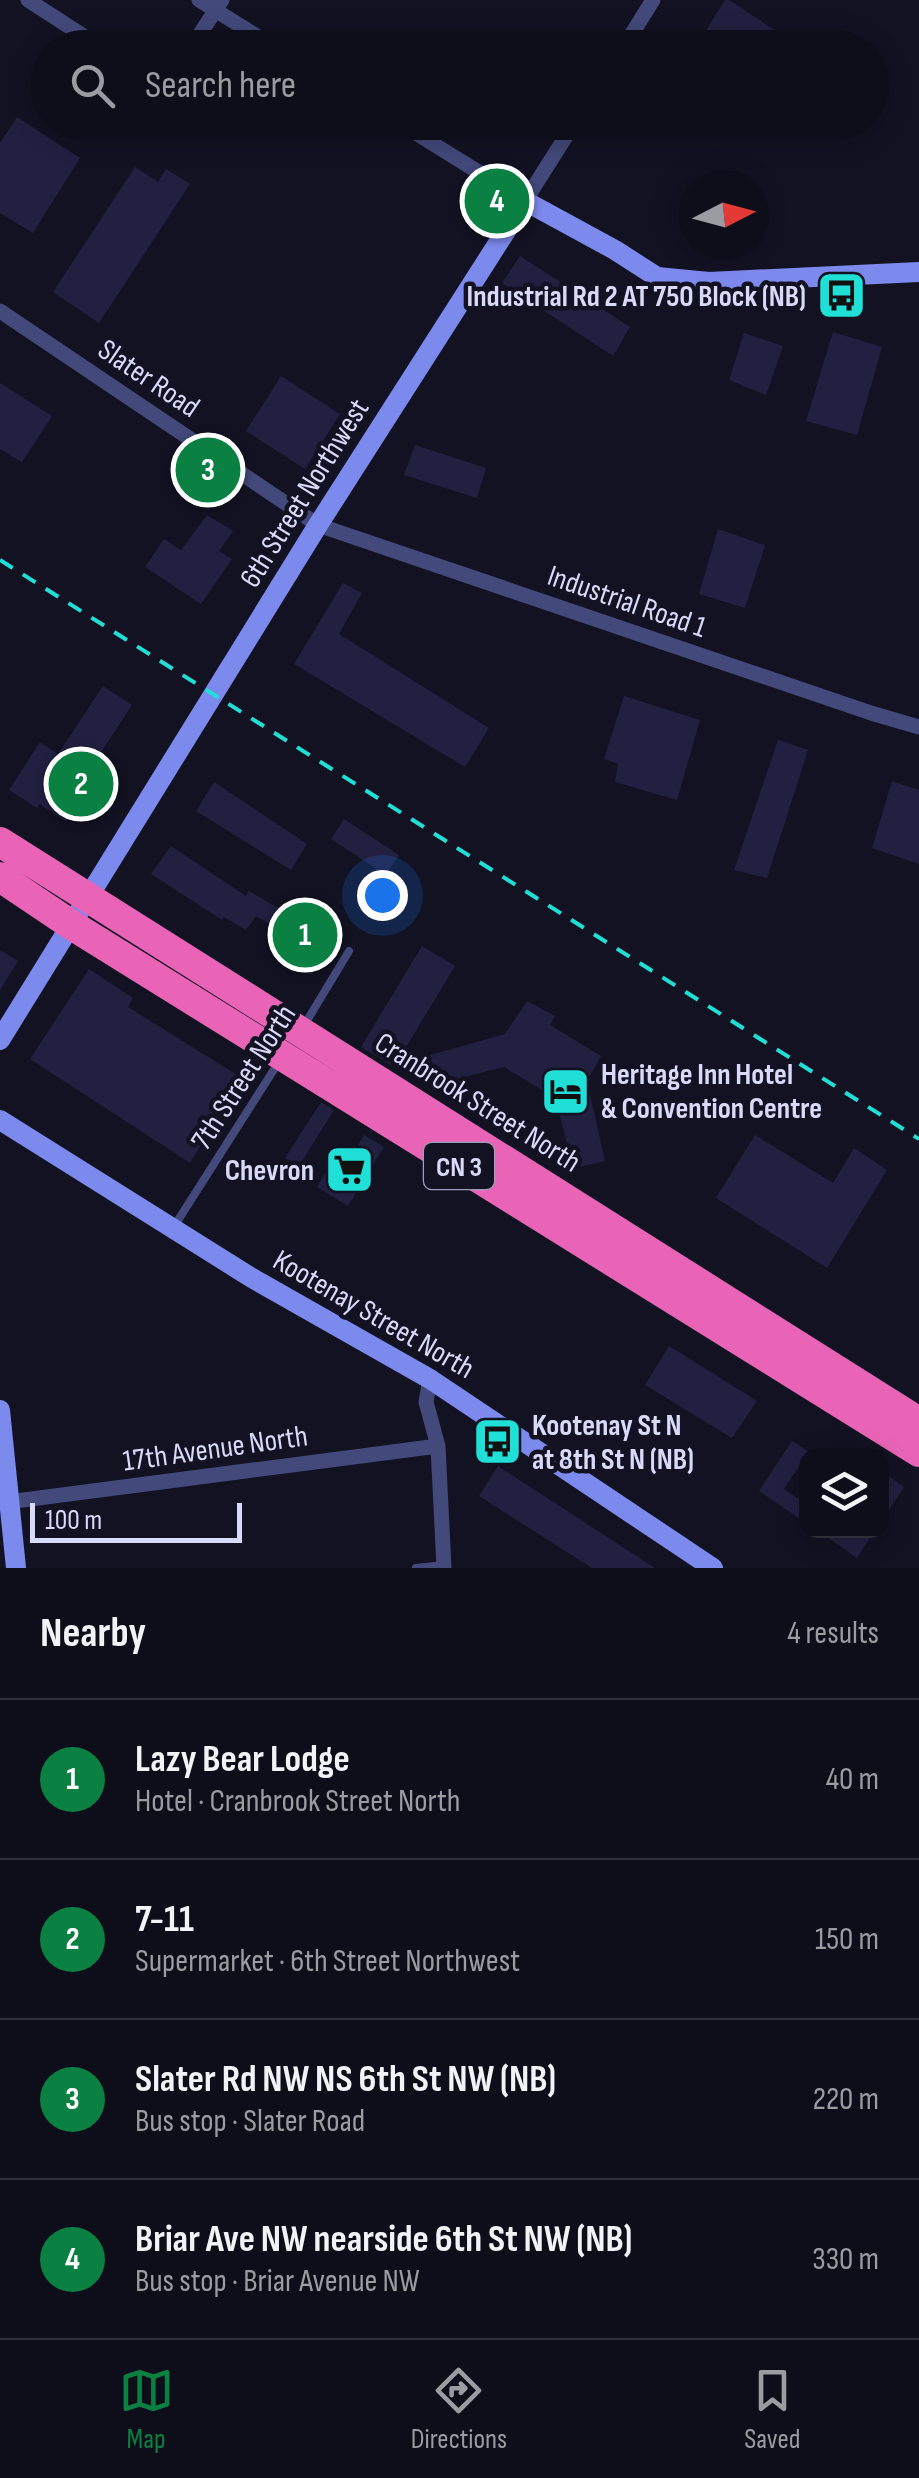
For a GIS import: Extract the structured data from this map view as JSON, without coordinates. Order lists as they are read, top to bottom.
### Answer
{
  "streets": {
    "highway": ["Cranbrook Street North", "CN 3"],
    "street": [
      "Slater Road",
      "6th Street Northwest",
      "Industrial Road 1",
      "Kootenay Street North",
      "17th Avenue North"
    ],
    "lane": ["7th Street North"]
  },
  "crossings": [
    ["Slater Road", "6th Street Northwest"],
    ["Slater Road", "Industrial Road 1"],
    ["6th Street Northwest", "Industrial Road 1"],
    ["6th Street Northwest", "Cranbrook Street North"],
    ["6th Street Northwest", "CN 3"],
    ["7th Street North", "Cranbrook Street North"],
    ["7th Street North", "CN 3"],
    ["7th Street North", "Kootenay Street North"]
  ],
  "places": {
    "bus stop": ["Industrial Rd 2 AT 750 Block (NB)", "Kootenay St N at 8th St N (NB)"],
    "hotel": ["Heritage Inn Hotel & Convention Centre"],
    "supermarket": ["Chevron"]
  },
  "scale_bar": "100 m",
  "north": "right",
  "page": {
    "search": "Search here",
    "pins": [
      "4",
      "3",
      "2",
      "1"
    ],
    "scale": "100 m",
    "heading": ["Nearby", "4 results"],
    "list": [
      {
        "mark": "1",
        "name": "Lazy Bear Lodge",
        "note": "Hotel · Cranbrook Street North",
        "value": "40 m"
      },
      {
        "mark": "2",
        "name": "7-11",
        "note": "Supermarket · 6th Street Northwest",
        "value": "150 m"
      },
      {
        "mark": "3",
        "name": "Slater Rd NW NS 6th St NW (NB)",
        "note": "Bus stop · Slater Road",
        "value": "220 m"
      },
      {
        "mark": "4",
        "name": "Briar Ave NW nearside 6th St NW (NB)",
        "note": "Bus stop · Briar Avenue NW",
        "value": "330 m"
      }
    ],
    "nav": ["Map", "Directions", "Saved"]
  }
}
